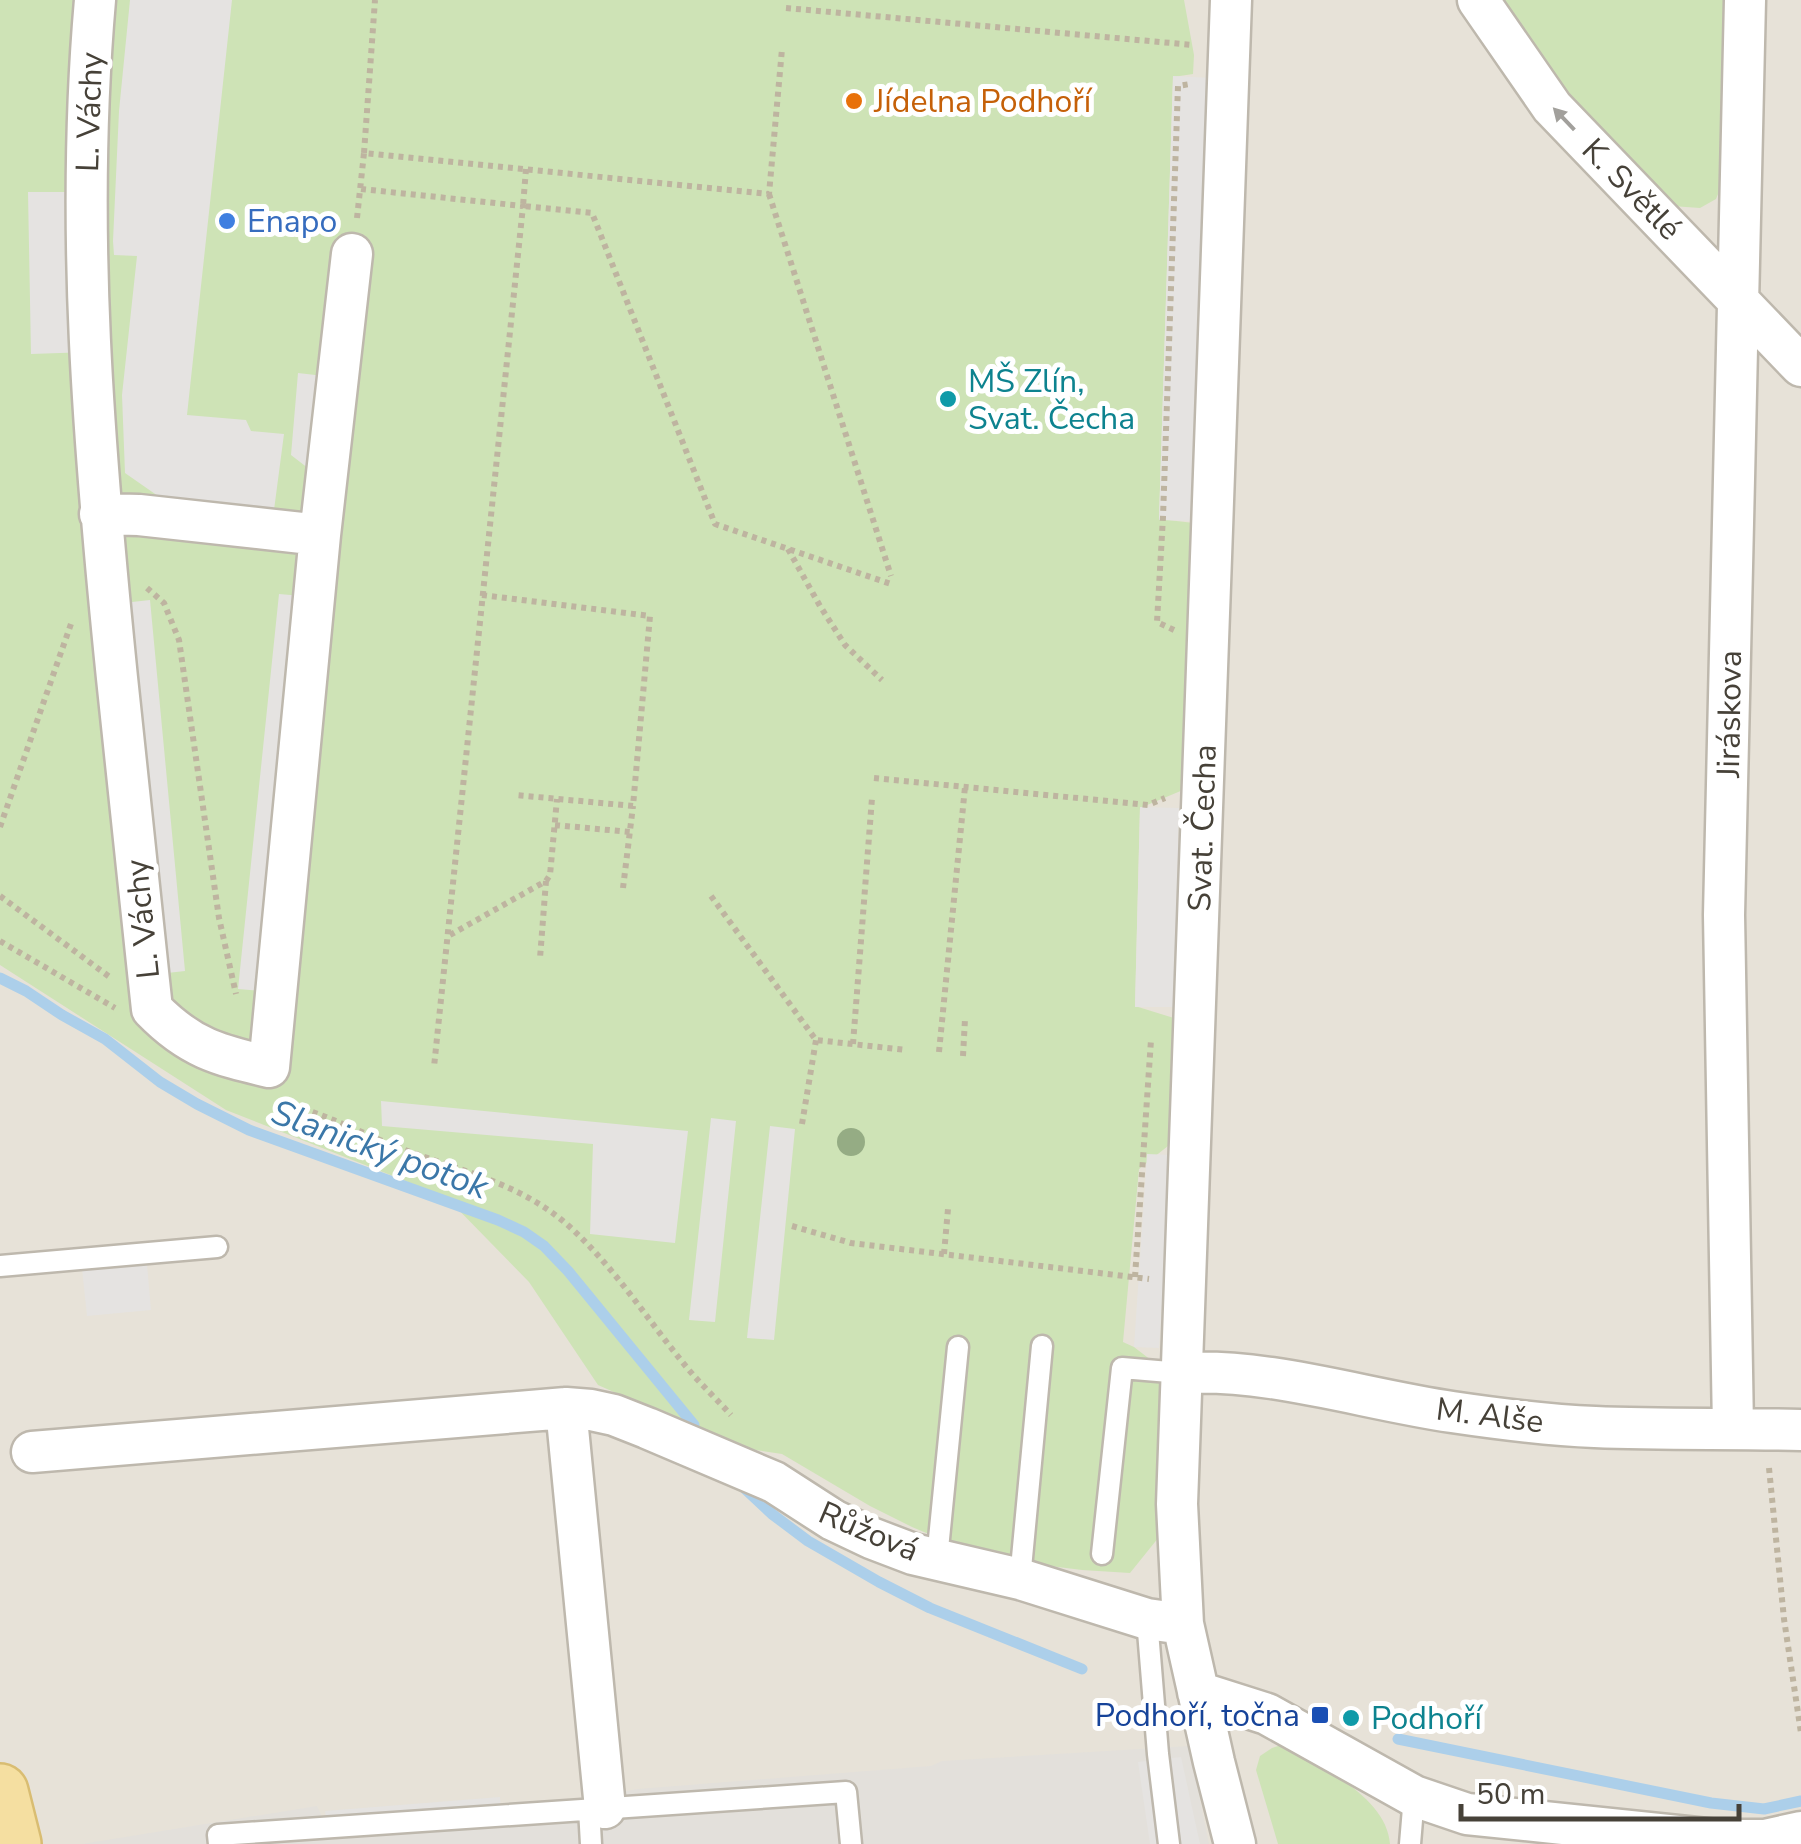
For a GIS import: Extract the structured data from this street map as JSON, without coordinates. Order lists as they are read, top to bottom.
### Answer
{
  "streets": {
    "street": [
      "L. Váchy",
      "K. Světlé",
      "Jiráskova",
      "Svat. Čecha",
      "M. Alše",
      "Růžová"
    ]
  },
  "crossings": [
    ["K. Světlé", "Jiráskova"],
    ["Jiráskova", "M. Alše"],
    ["Svat. Čecha", "M. Alše"],
    ["Svat. Čecha", "Růžová"]
  ],
  "one_way": ["K. Světlé"],
  "water": ["Slanický potok"],
  "places": {
    "other": [
      "Jídelna Podhoří",
      "Enapo",
      "MŠ Zlín, Svat. Čecha",
      "Podhoří"
    ],
    "transit": ["Podhoří, točna"]
  },
  "scale_bar": "50 m"
}
